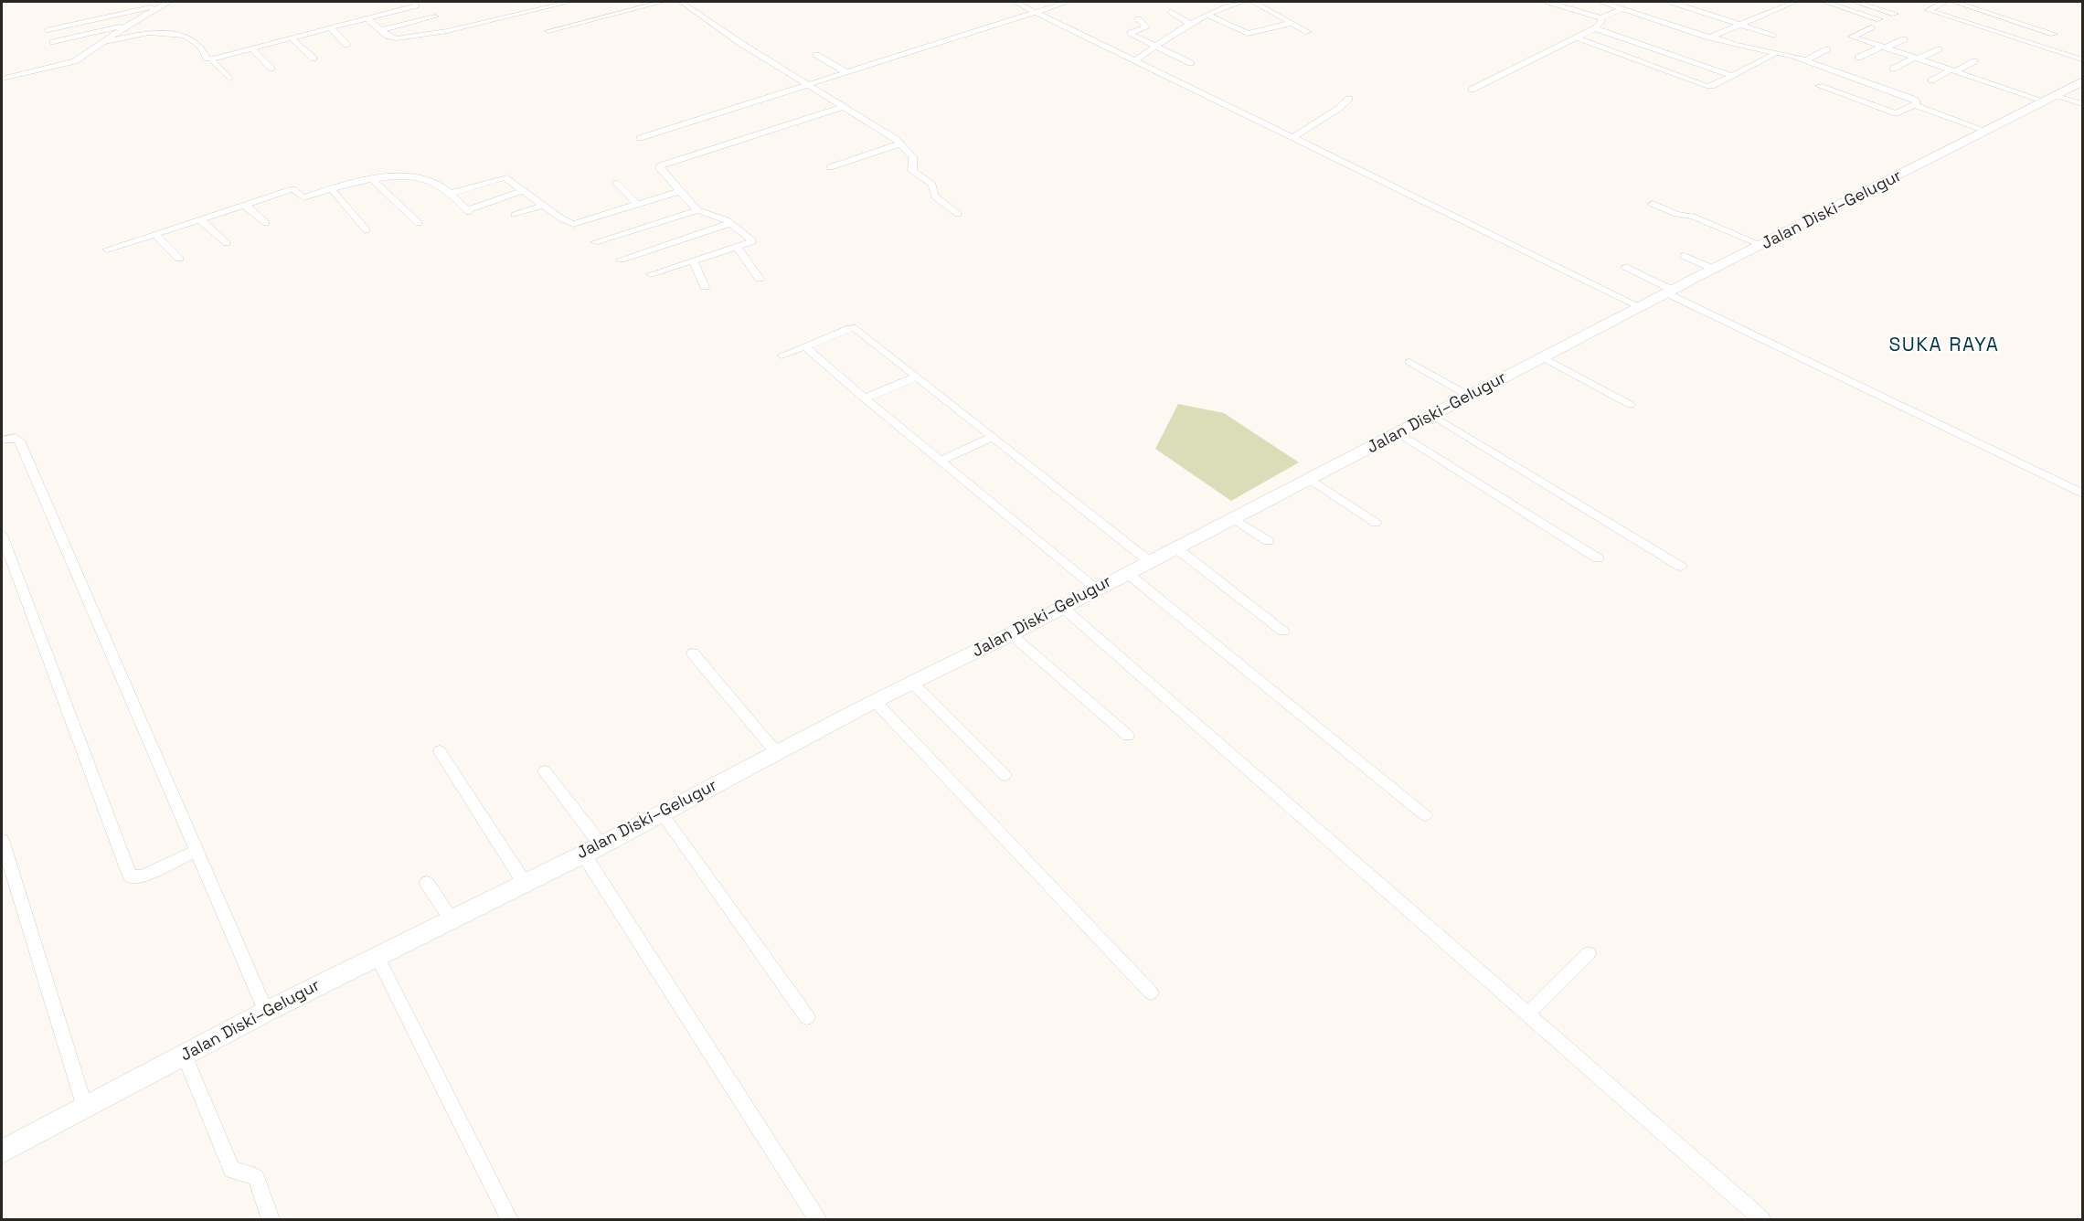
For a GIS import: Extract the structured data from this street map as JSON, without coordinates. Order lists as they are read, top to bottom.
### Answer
{
  "streets": {
    "main road": ["Jalan Diski–Gelugur"]
  },
  "districts": ["SUKA RAYA"]
}
